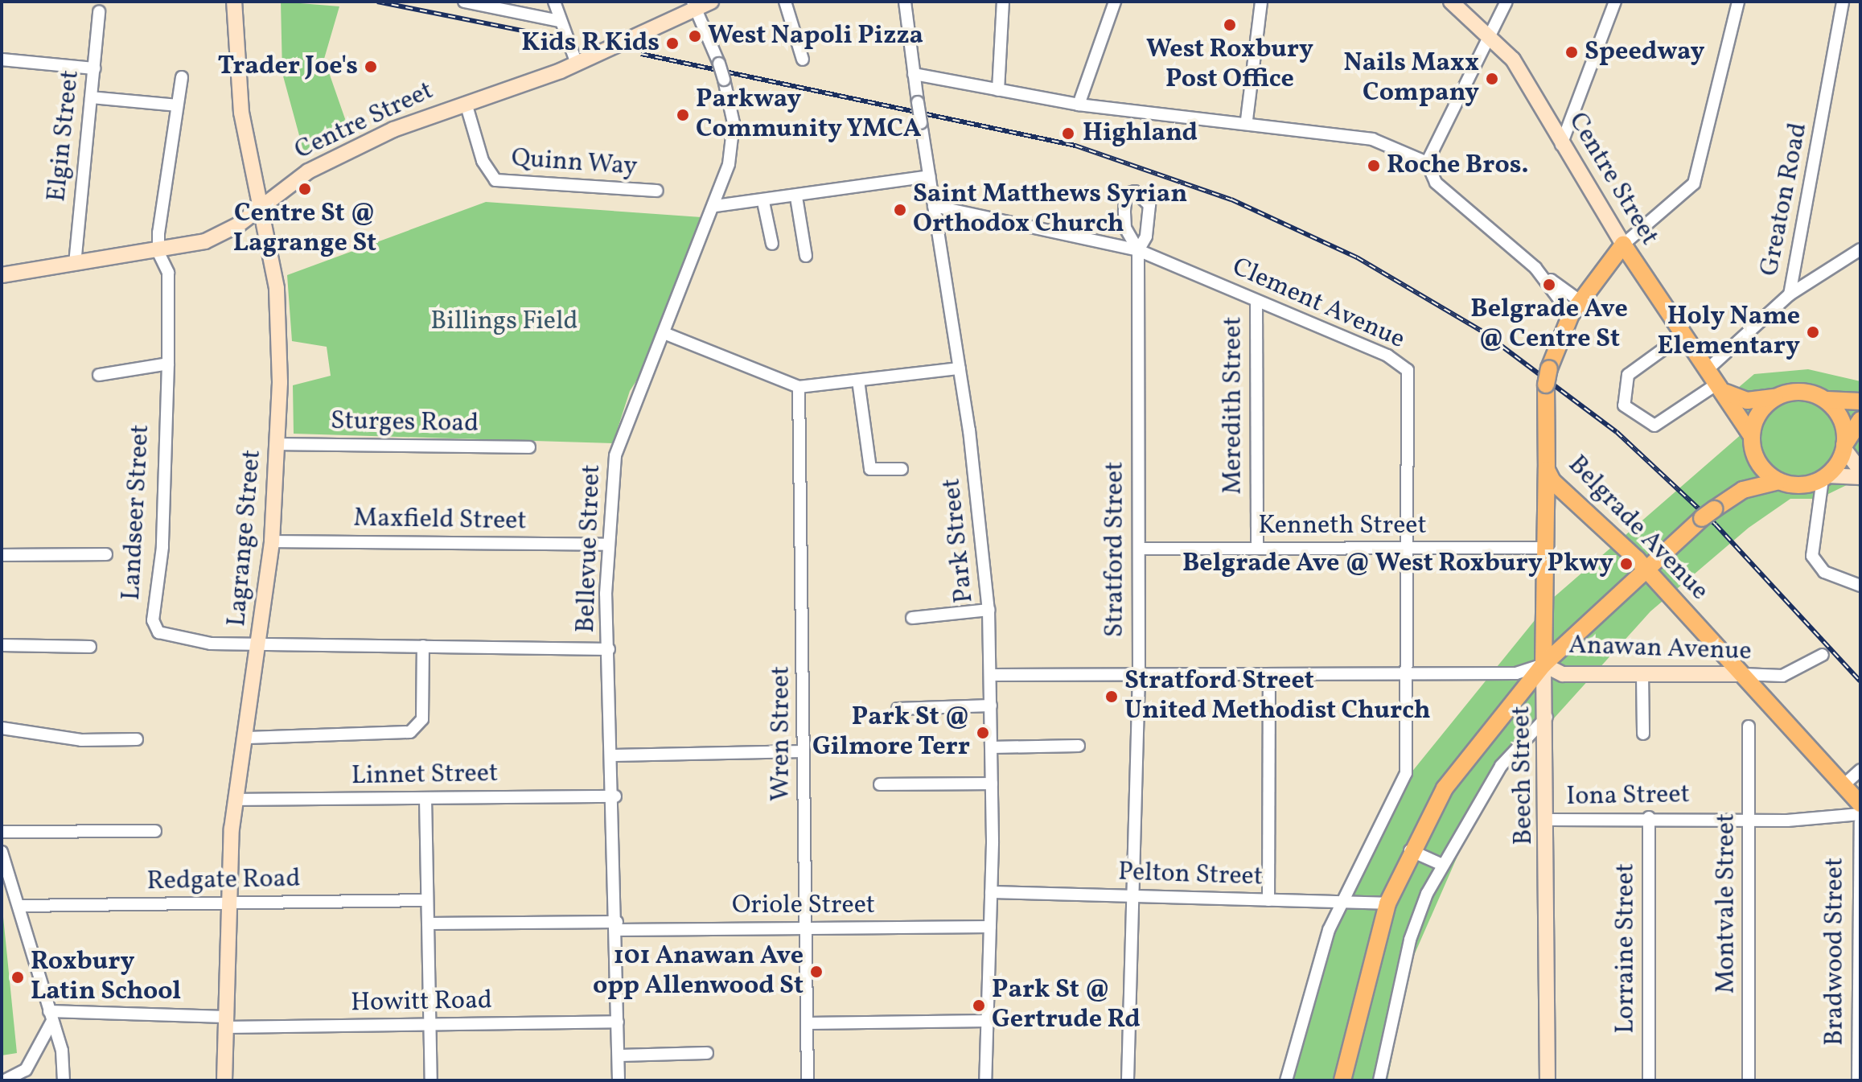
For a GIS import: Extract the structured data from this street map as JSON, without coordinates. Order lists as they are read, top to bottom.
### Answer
{
  "streets": {
    "main road": [
      "Centre Street",
      "Belgrade Avenue",
      "Lagrange Street",
      "Anawan Avenue",
      "Beech Street"
    ],
    "street": [
      "Elgin Street",
      "Quinn Way",
      "Greaton Road",
      "Clement Avenue",
      "Meredith Street",
      "Sturges Road",
      "Landseer Street",
      "Maxfield Street",
      "Kenneth Street",
      "Park Street",
      "Bellevue Street",
      "Stratford Street",
      "Wren Street",
      "Linnet Street",
      "Iona Street",
      "Pelton Street",
      "Redgate Road",
      "Montvale Street",
      "Oriole Street",
      "Lorraine Street",
      "Bradwood Street",
      "Howitt Road"
    ]
  },
  "crossings": [
    ["Centre Street", "Elgin Street"],
    ["Centre Street", "Quinn Way"],
    ["Centre Street", "Greaton Road"],
    ["Centre Street", "Landseer Street"],
    ["Centre Street", "Belgrade Avenue"],
    ["Centre Street", "Lagrange Street"],
    ["Centre Street", "Bellevue Street"],
    ["Clement Avenue", "Meredith Street"],
    ["Clement Avenue", "Kenneth Street"],
    ["Clement Avenue", "Park Street"],
    ["Clement Avenue", "Stratford Street"],
    ["Clement Avenue", "Anawan Avenue"],
    ["Clement Avenue", "Pelton Street"],
    ["Meredith Street", "Kenneth Street"],
    ["Sturges Road", "Lagrange Street"],
    ["Landseer Street", "Lagrange Street"],
    ["Landseer Street", "Bellevue Street"],
    ["Maxfield Street", "Lagrange Street"],
    ["Maxfield Street", "Bellevue Street"],
    ["Kenneth Street", "Stratford Street"],
    ["Kenneth Street", "Beech Street"],
    ["Belgrade Avenue", "Anawan Avenue"],
    ["Belgrade Avenue", "Beech Street"],
    ["Lagrange Street", "Linnet Street"],
    ["Lagrange Street", "Redgate Road"],
    ["Lagrange Street", "Howitt Road"],
    ["Park Street", "Anawan Avenue"],
    ["Park Street", "Pelton Street"],
    ["Park Street", "Oriole Street"],
    ["Bellevue Street", "Linnet Street"],
    ["Bellevue Street", "Oriole Street"],
    ["Bellevue Street", "Howitt Road"],
    ["Stratford Street", "Anawan Avenue"],
    ["Stratford Street", "Pelton Street"],
    ["Anawan Avenue", "Beech Street"],
    ["Wren Street", "Oriole Street"],
    ["Beech Street", "Iona Street"],
    ["Iona Street", "Montvale Street"],
    ["Iona Street", "Lorraine Street"]
  ],
  "parks": ["Billings Field"],
  "places": [
    "West Roxbury Post Office",
    "West Napoli Pizza",
    "Kids R Kids",
    "Speedway",
    "Trader Joe's",
    "Nails Maxx Company",
    "Parkway Community YMCA",
    "Highland",
    "Roche Bros.",
    "Centre St @ Lagrange St",
    "Saint Matthews Syrian Orthodox Church",
    "Belgrade Ave @ Centre St",
    "Holy Name Elementary",
    "Belgrade Ave @ West Roxbury Pkwy",
    "Stratford Street United Methodist Church",
    "Park St @ Gilmore Terr",
    "101 Anawan Ave opp Allenwood St",
    "Roxbury Latin School",
    "Park St @ Gertrude Rd"
  ]
}
